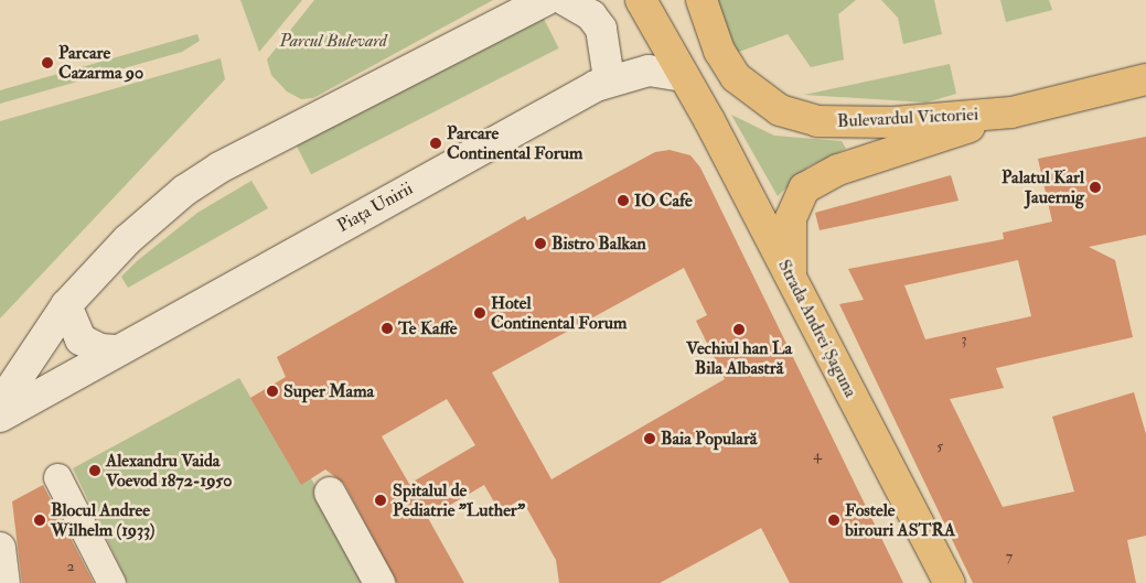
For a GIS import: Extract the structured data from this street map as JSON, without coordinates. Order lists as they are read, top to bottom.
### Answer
{
  "streets": {
    "main road": ["Bulevardul Victoriei", "Strada Andrei Șaguna"],
    "street": ["Piața Unirii"]
  },
  "crossings": [
    ["Bulevardul Victoriei", "Strada Andrei Șaguna"],
    ["Piața Unirii", "Strada Andrei Șaguna"]
  ],
  "parks": ["Parcul Bulevard"],
  "places": [
    "Parcare Cazarma 90",
    "Parcare Continental Forum",
    "Palatul Karl Jauernig",
    "IO Cafe",
    "Bistro Balkan",
    "Hotel Continental Forum",
    "Te Kaffe",
    "Vechiul han La Bila Albastră",
    "Super Mama",
    "Baia Populară",
    "Alexandru Vaida Voevod 1872-1950",
    "Spitalul de Pediatrie \"Luther\"",
    "Blocul Andree Wilhelm (1933)",
    "Fostele birouri ASTRA"
  ],
  "house_numbers": [
    "3",
    "5",
    "4",
    "7",
    "2"
  ]
}
